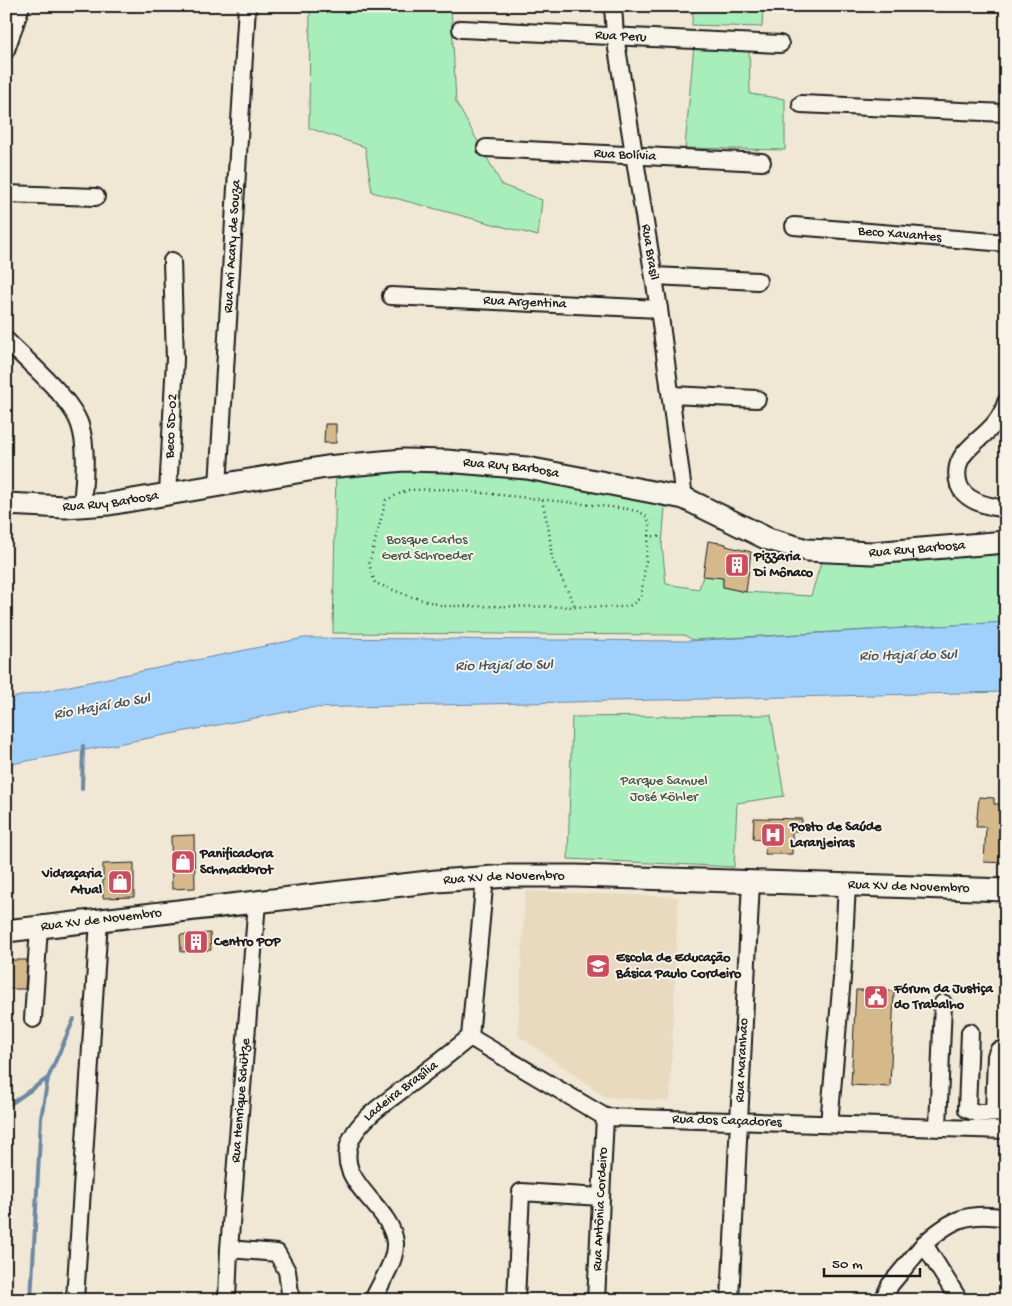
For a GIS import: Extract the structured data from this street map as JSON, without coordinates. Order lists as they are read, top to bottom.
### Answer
{
  "streets": {
    "main road": ["Rua Ruy Barbosa", "Rua XV de Novembro"],
    "street": [
      "Rua Peru",
      "Rua Bolívia",
      "Beco Xavantes",
      "Rua Ari Acary de Souza",
      "Rua Brasil",
      "Rua Argentina",
      "Beco SD-02",
      "Rua Maranhão",
      "Ladeira Brasília",
      "Rua Henrique Schütze",
      "Rua dos Caçadores",
      "Rua Antônia Cordeiro"
    ]
  },
  "crossings": [
    ["Rua Peru", "Rua Brasil"],
    ["Rua Bolívia", "Rua Brasil"],
    ["Rua Ari Acary de Souza", "Rua Ruy Barbosa"],
    ["Rua Brasil", "Rua Argentina"],
    ["Rua Brasil", "Rua Ruy Barbosa"],
    ["Beco SD-02", "Rua Ruy Barbosa"],
    ["Rua XV de Novembro", "Rua Maranhão"],
    ["Rua XV de Novembro", "Rua Henrique Schütze"],
    ["Rua Maranhão", "Rua dos Caçadores"],
    ["Ladeira Brasília", "Rua dos Caçadores"],
    ["Rua dos Caçadores", "Rua Antônia Cordeiro"]
  ],
  "water": ["Rio Itajaí do Sul"],
  "parks": ["Bosque Carlos Gerd Schroeder", "Parque Samuel José Köhler"],
  "places": {
    "building": ["Pizzaria Di Mônaco", "Centro POP"],
    "hospital": ["Posto de Saúde Laranjeiras"],
    "shop": ["Panificadora Schmackbrot", "Vidraçaria Atual"],
    "school or university": ["Escola de Educação Básica Paulo Cordeiro"],
    "public building": ["Fórum da Justiça do Trabalho"]
  },
  "scale_bar": "50 m"
}
